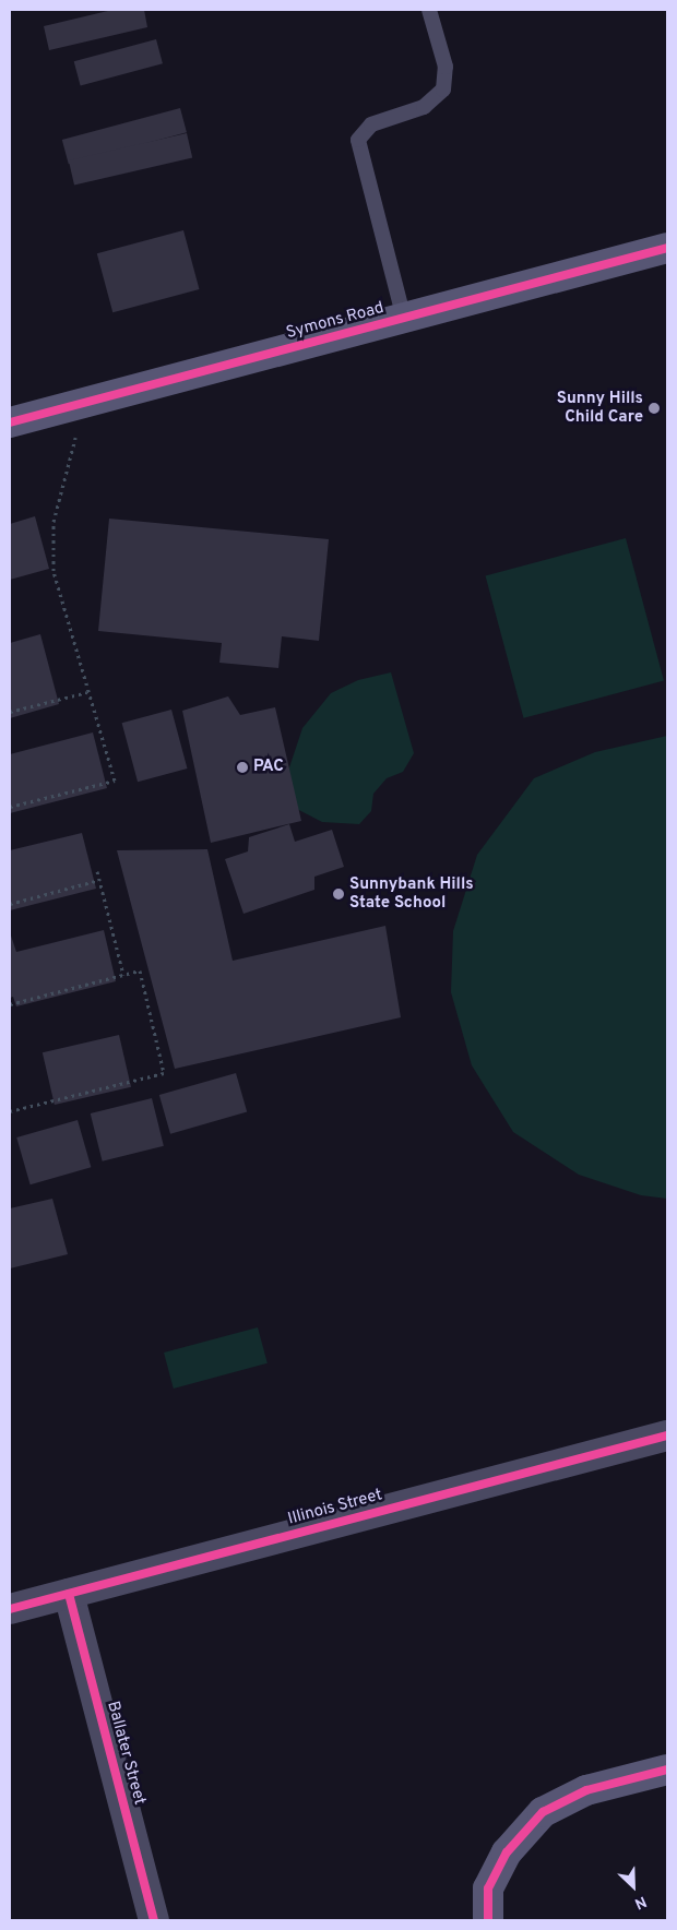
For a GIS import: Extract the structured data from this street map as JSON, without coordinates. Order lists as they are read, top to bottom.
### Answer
{
  "streets": {
    "street": ["Symons Road", "Illinois Street", "Ballater Street"]
  },
  "crossings": [
    ["Illinois Street", "Ballater Street"]
  ],
  "places": ["Sunny Hills Child Care", "PAC", "Sunnybank Hills State School"],
  "north": "bottom right"
}
